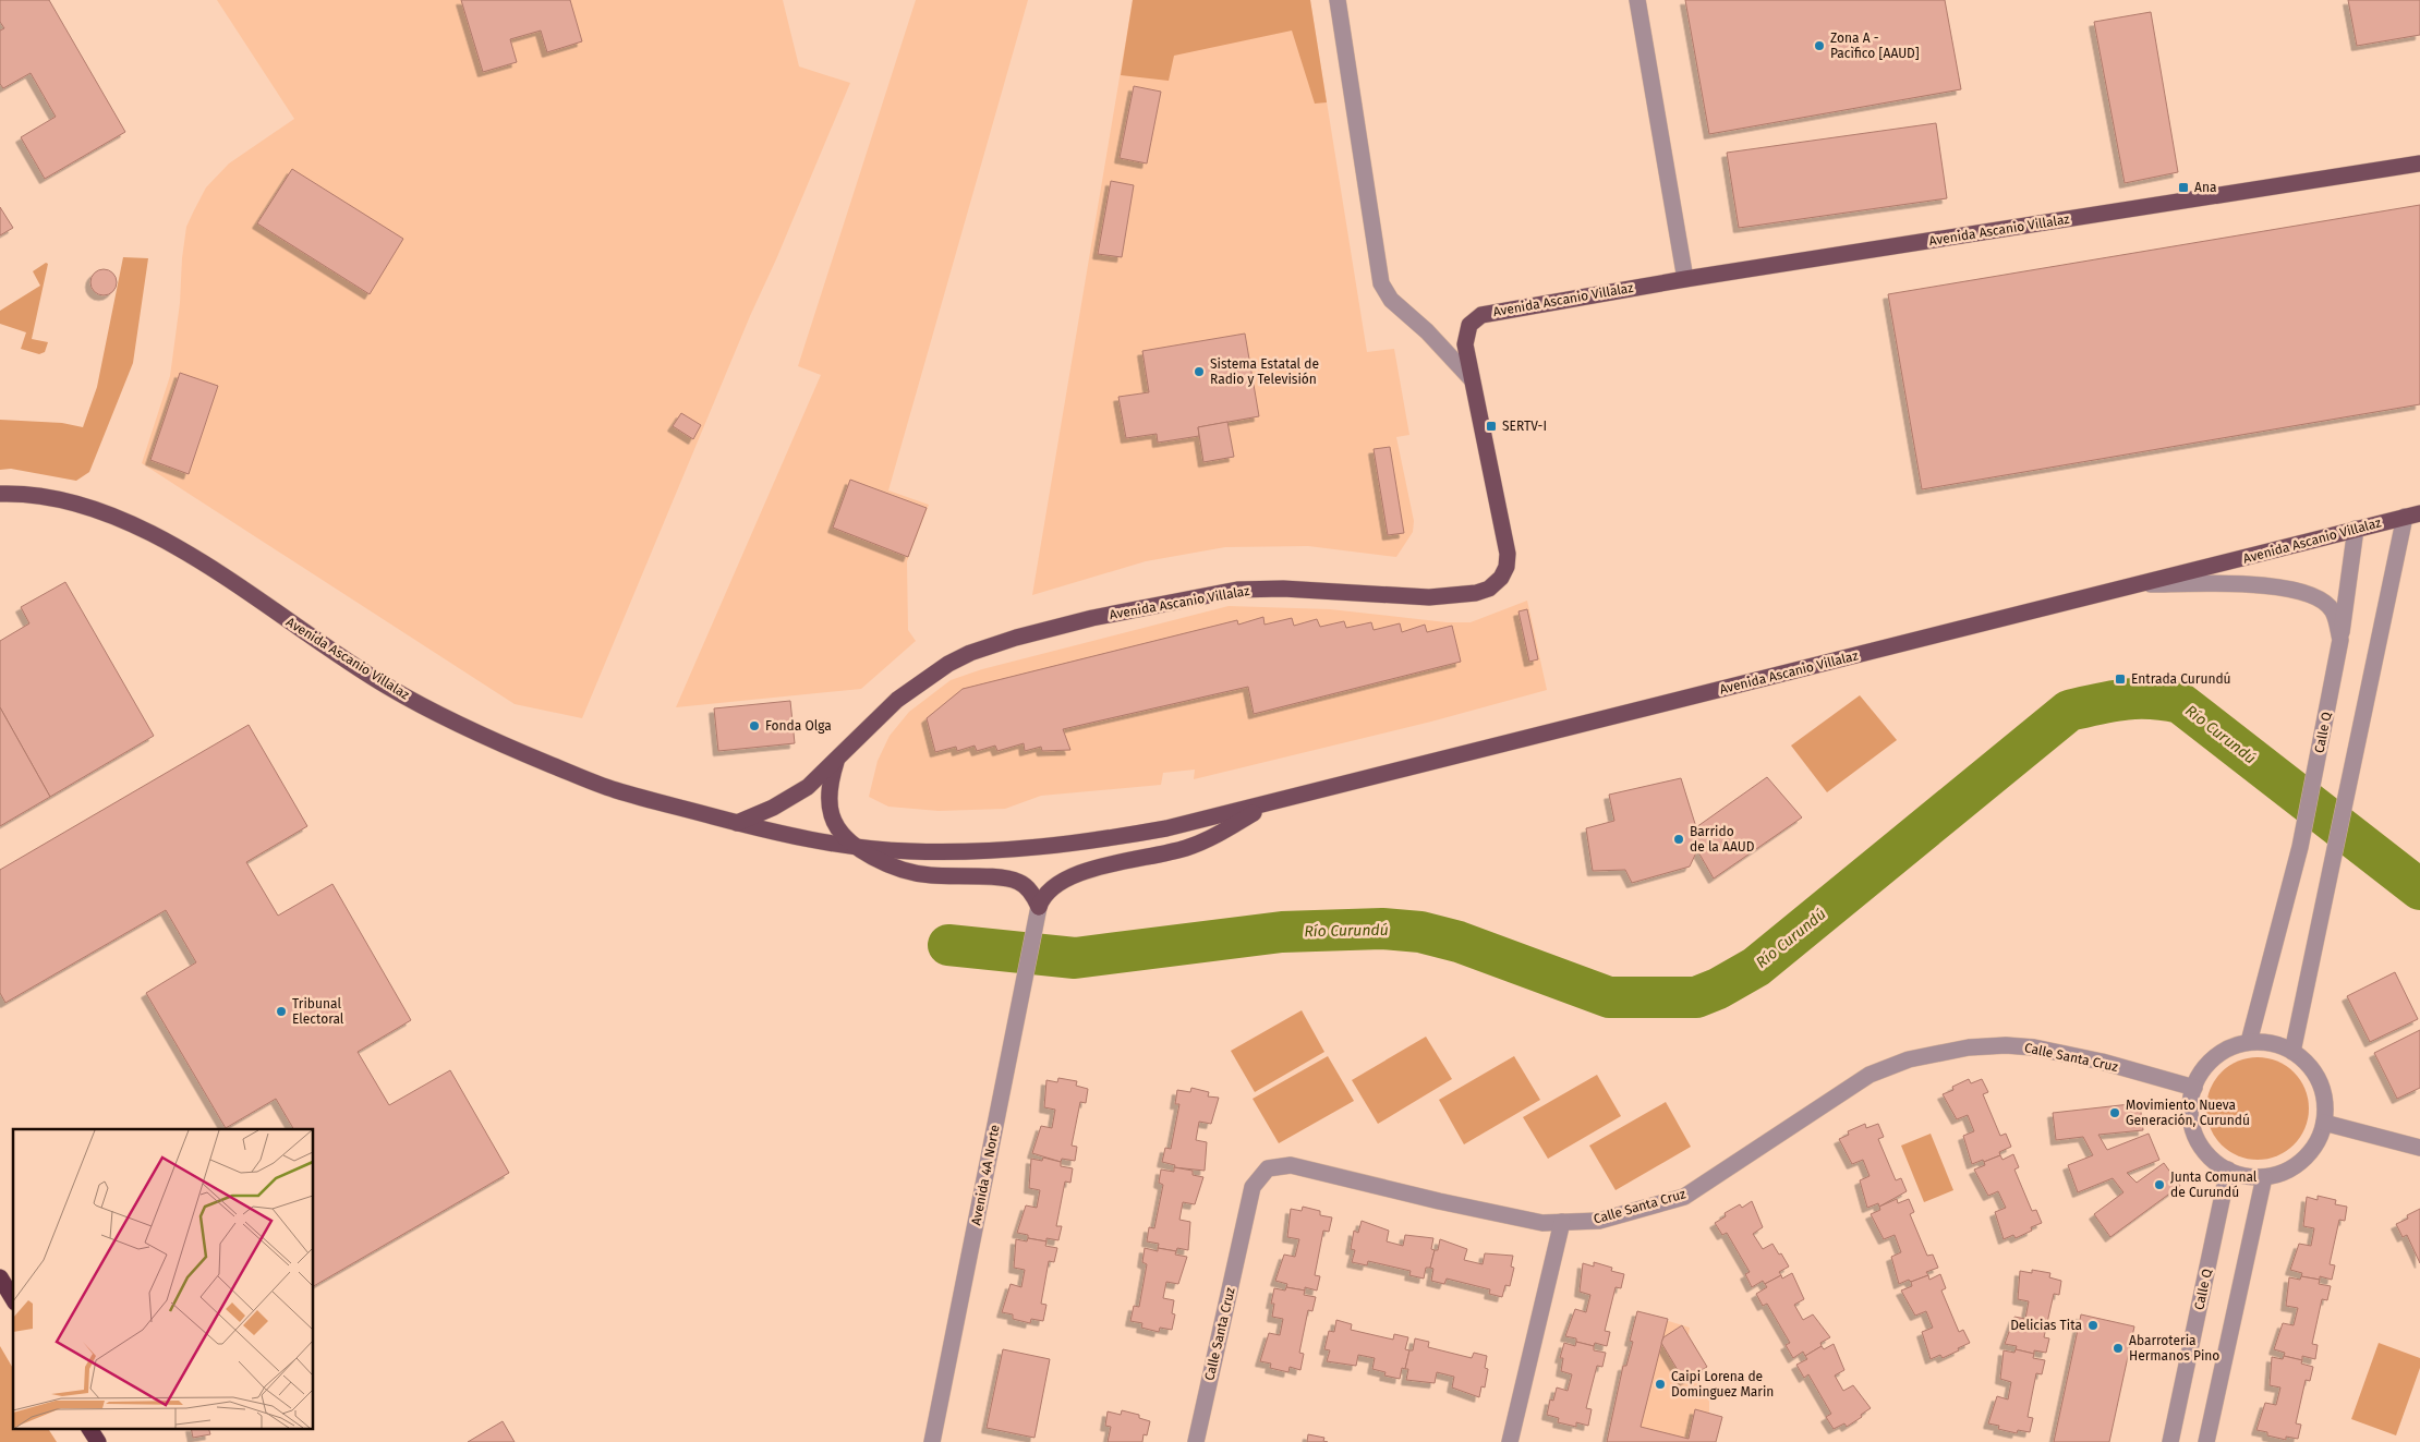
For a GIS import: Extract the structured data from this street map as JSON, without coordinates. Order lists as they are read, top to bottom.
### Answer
{
  "streets": {
    "main road": ["Avenida Ascanio Villalaz"],
    "street": ["Calle Q", "Calle Santa Cruz", "Avenida 4A Norte"]
  },
  "crossings": [
    ["Avenida Ascanio Villalaz", "Calle Q"],
    ["Calle Q", "Calle Santa Cruz"]
  ],
  "water": ["Río Curundú"],
  "places": {
    "other": [
      "Zona A - Pacìfico [AAUD]",
      "Sistema Estatal de Radio y Televisión",
      "Fonda Olga",
      "Barrido de la AAUD",
      "Tribunal Electoral",
      "Movimiento Nueva Generación, Curundú",
      "Junta Comunal de Curundú",
      "Delicias Tita",
      "Abarroteria Hermanos Pino",
      "Caipi Lorena de Dominguez Marin"
    ],
    "transit": ["Ana", "SERTV-I", "Entrada Curundú"]
  }
}
